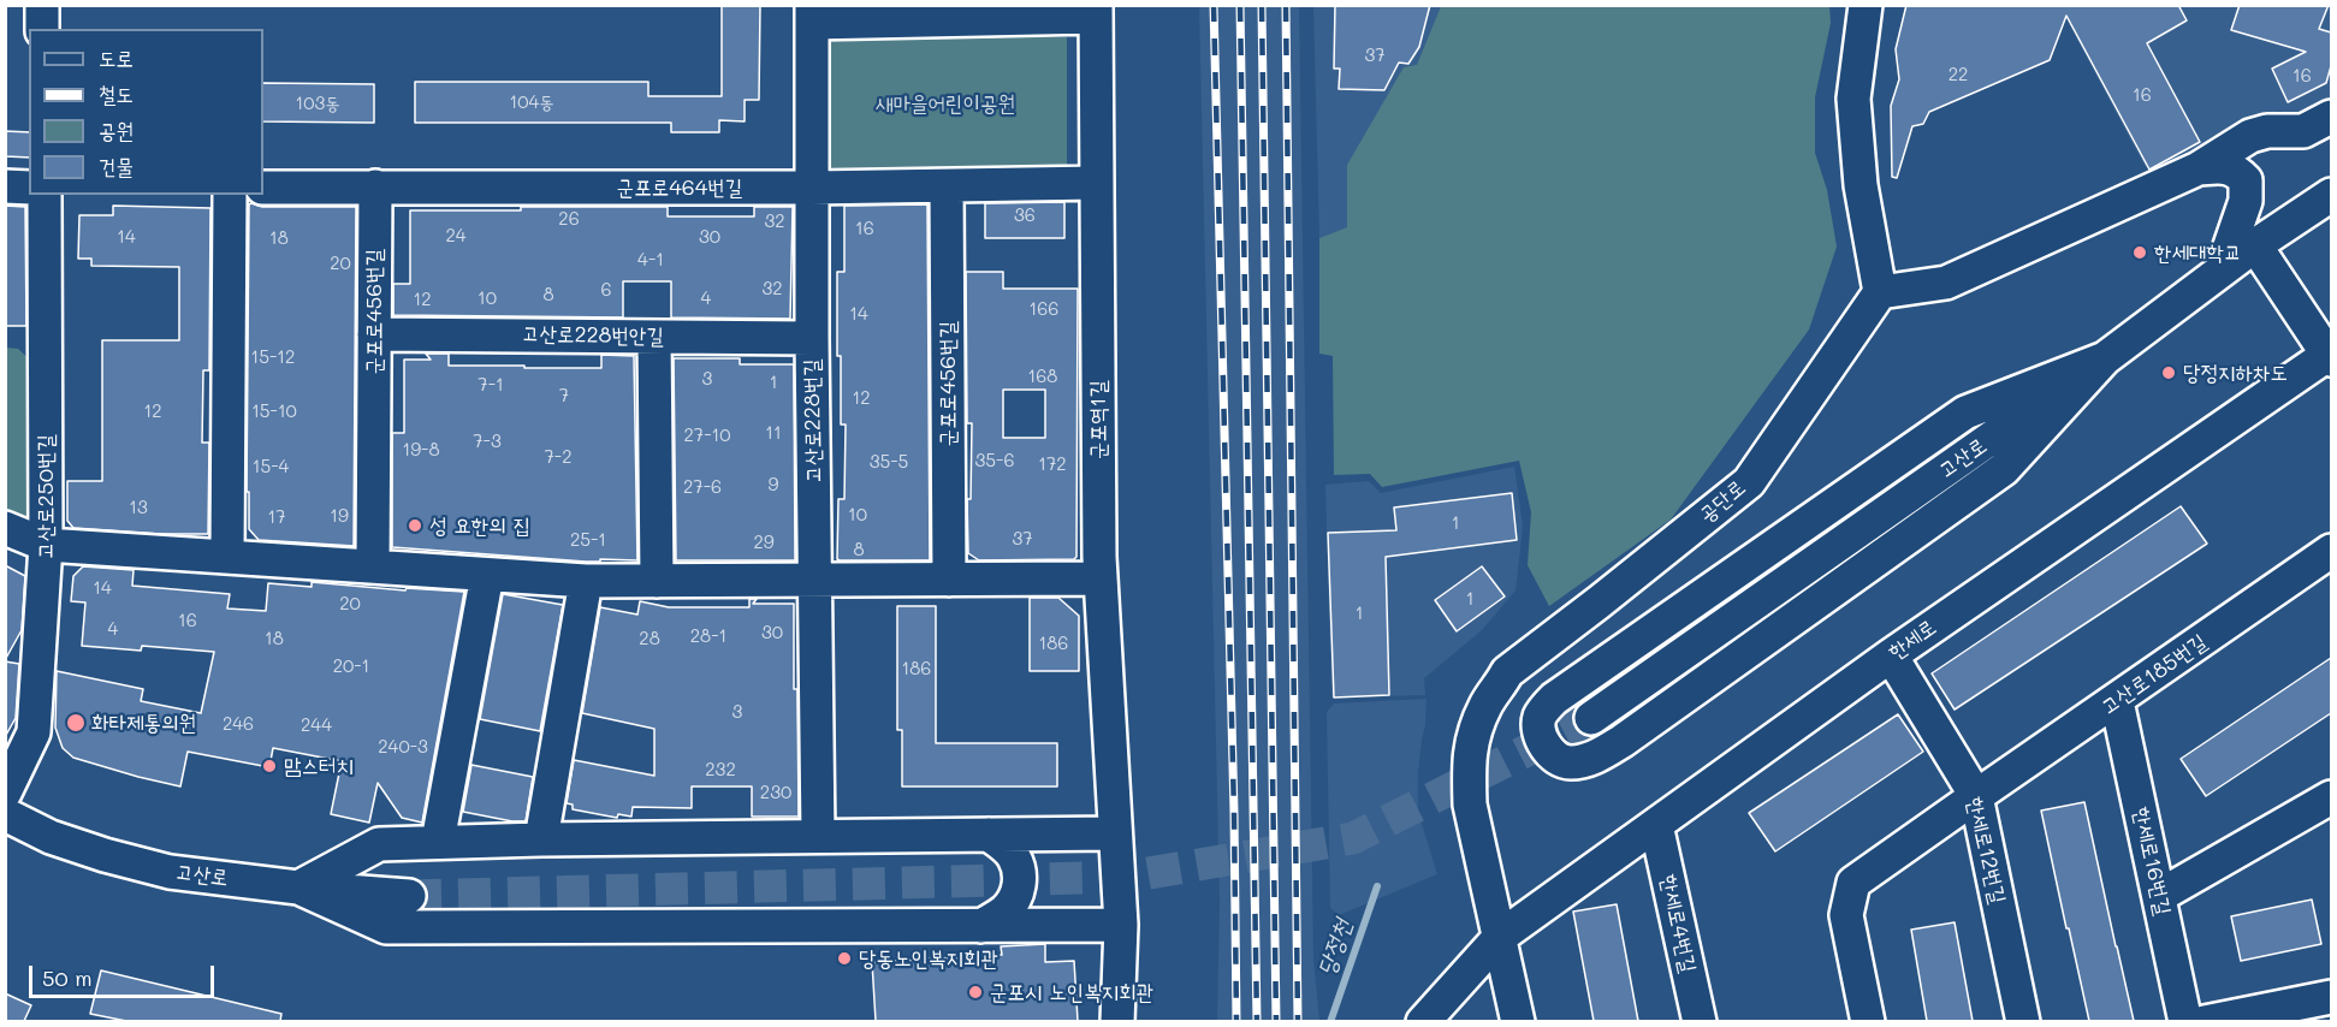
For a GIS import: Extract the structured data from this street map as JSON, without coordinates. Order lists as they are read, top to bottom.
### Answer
{
  "streets": {
    "street": [
      "군포로464번길",
      "군포로456번길",
      "고산로228번안길",
      "군포역1길",
      "고산로228번길",
      "고산로",
      "고산로250번길",
      "공단로",
      "한세로",
      "고산로185번길",
      "한세로12번길",
      "한세로16번길",
      "한세로4번길"
    ]
  },
  "crossings": [
    ["군포로464번길", "군포로456번길"],
    ["군포로464번길", "군포역1길"],
    ["군포로464번길", "고산로228번길"],
    ["군포로456번길", "고산로228번안길"],
    ["고산로228번안길", "고산로228번길"],
    ["공단로", "한세로"],
    ["한세로", "한세로12번길"],
    ["한세로", "한세로4번길"],
    ["고산로185번길", "한세로12번길"],
    ["고산로185번길", "한세로16번길"]
  ],
  "water": ["당정천"],
  "parks": ["새마을어린이공원"],
  "places": [
    "한세대학교",
    "당정지하차도",
    "성 요한의 집",
    "화타제통의원",
    "맘스터치",
    "당동노인복지회관",
    "군포시 노인복지회관"
  ],
  "house_numbers": [
    "37",
    "22",
    "16",
    "16",
    "104동",
    "103동",
    "36",
    "26",
    "32",
    "16",
    "24",
    "14",
    "30",
    "18",
    "4-1",
    "20",
    "32",
    "6",
    "8",
    "10",
    "4",
    "12",
    "166",
    "14",
    "15-12",
    "168",
    "3",
    "1",
    "7-1",
    "7",
    "12",
    "12",
    "15-10",
    "11",
    "27-10",
    "7-3",
    "19-8",
    "7-2",
    "35-6",
    "35-5",
    "172",
    "15-4",
    "9",
    "27-6",
    "13",
    "10",
    "19",
    "17",
    "1",
    "37",
    "25-1",
    "29",
    "8",
    "14",
    "1",
    "20",
    "1",
    "16",
    "4",
    "30",
    "28-1",
    "18",
    "28",
    "186",
    "20-1",
    "186",
    "3",
    "246",
    "244",
    "240-3",
    "232",
    "230"
  ],
  "legend": [
    "도로",
    "철도",
    "공원",
    "건물"
  ],
  "scale_bar": "50 m"
}
